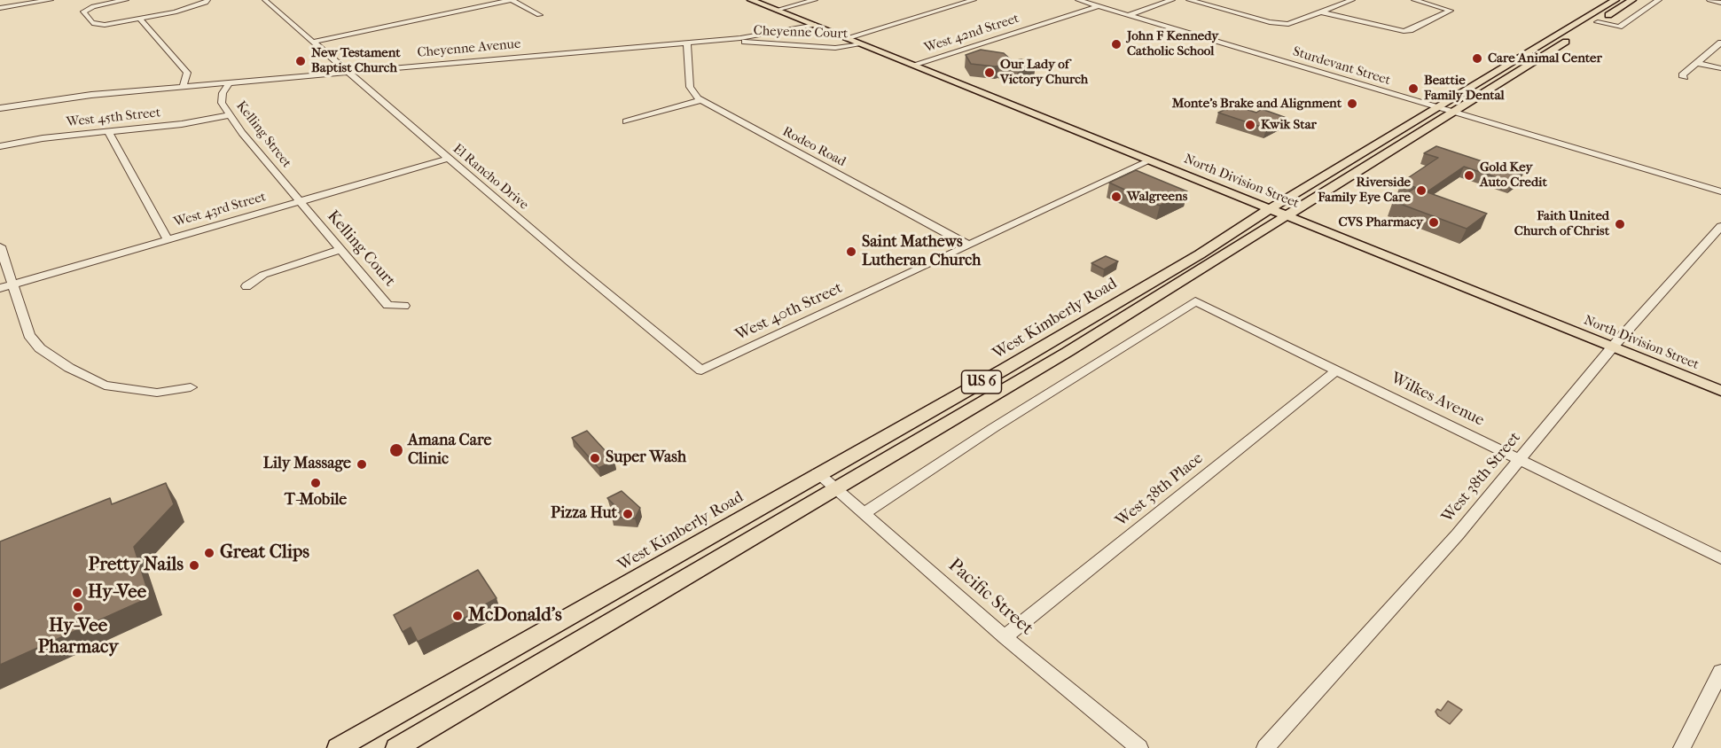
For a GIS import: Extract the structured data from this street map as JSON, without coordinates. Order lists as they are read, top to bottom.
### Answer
{
  "streets": {
    "main road": ["North Division Street", "West Kimberly Road", "US 6"],
    "street": [
      "Cheyenne Court",
      "West 42nd Street",
      "Cheyenne Avenue",
      "Sturdevant Street",
      "West 45th Street",
      "Kelling Street",
      "Rodeo Road",
      "El Rancho Drive",
      "West 43rd Street",
      "Kelling Court",
      "West 40th Street",
      "Wilkes Avenue",
      "West 38th Street",
      "West 38th Place",
      "Pacific Street"
    ]
  },
  "crossings": [
    ["Cheyenne Court", "Cheyenne Avenue"],
    ["Cheyenne Court", "North Division Street"],
    ["West 42nd Street", "Sturdevant Street"],
    ["West 42nd Street", "North Division Street"],
    ["Cheyenne Avenue", "Kelling Street"],
    ["Cheyenne Avenue", "El Rancho Drive"],
    ["Cheyenne Avenue", "North Division Street"],
    ["Sturdevant Street", "West Kimberly Road"],
    ["West 45th Street", "Kelling Street"],
    ["Kelling Street", "West 43rd Street"],
    ["Kelling Street", "Kelling Court"],
    ["Rodeo Road", "West 40th Street"],
    ["El Rancho Drive", "West 43rd Street"],
    ["El Rancho Drive", "West 40th Street"],
    ["North Division Street", "West 40th Street"],
    ["North Division Street", "West Kimberly Road"],
    ["North Division Street", "West 38th Street"],
    ["West 43rd Street", "Kelling Court"],
    ["West Kimberly Road", "Pacific Street"],
    ["Wilkes Avenue", "West 38th Street"],
    ["Wilkes Avenue", "West 38th Place"],
    ["Wilkes Avenue", "Pacific Street"],
    ["West 38th Place", "Pacific Street"]
  ],
  "places": [
    "John F Kennedy Catholic School",
    "Care Animal Center",
    "New Testament Baptist Church",
    "Our Lady of Victory Church",
    "Beattie Family Dental",
    "Monte's Brake and Alignment",
    "Kwik Star",
    "Gold Key Auto Credit",
    "Riverside Family Eye Care",
    "Walgreens",
    "CVS Pharmacy",
    "Faith United Church of Christ",
    "Saint Mathews Lutheran Church",
    "Amana Care Clinic",
    "Super Wash",
    "Lily Massage",
    "T-Mobile",
    "Pizza Hut",
    "Great Clips",
    "Pretty Nails",
    "Hy-Vee",
    "Hy-Vee Pharmacy",
    "McDonald's"
  ]
}
